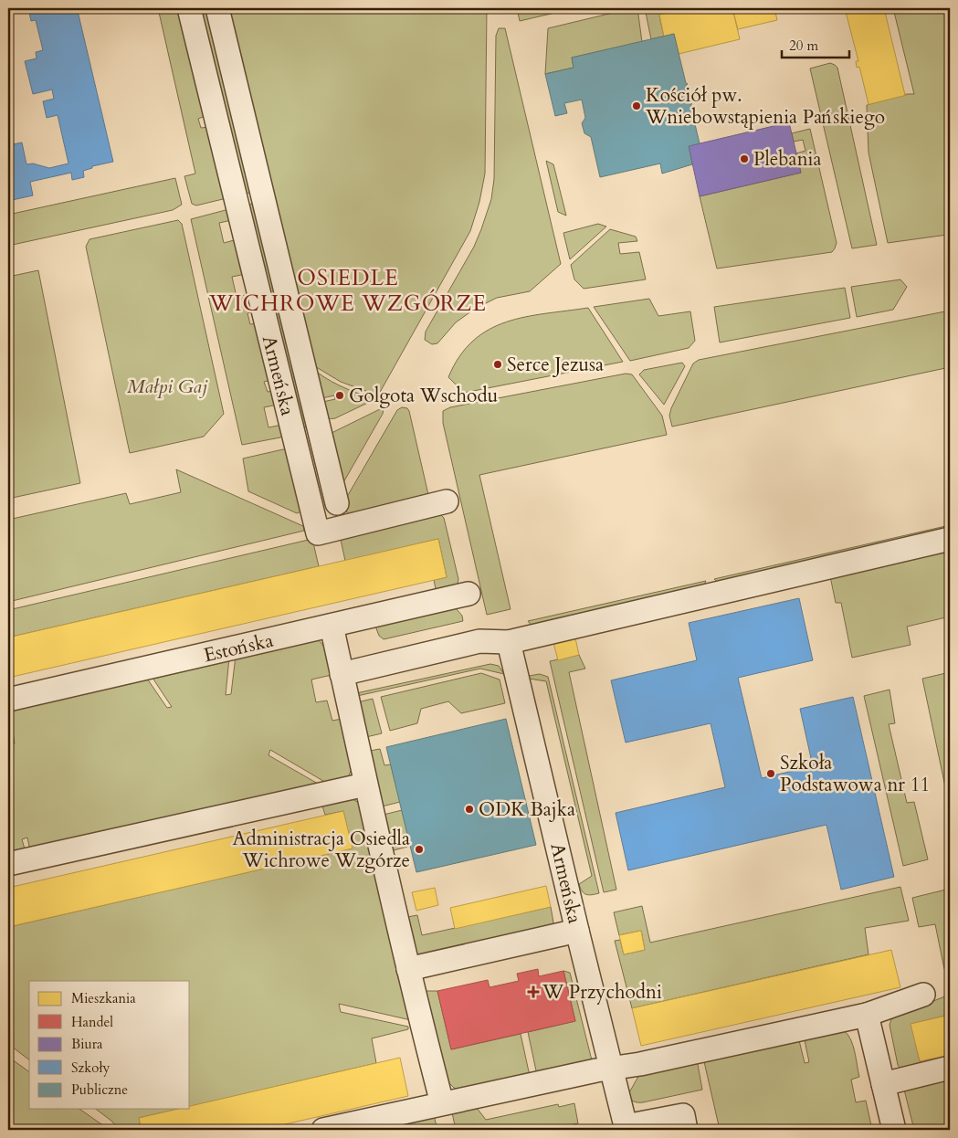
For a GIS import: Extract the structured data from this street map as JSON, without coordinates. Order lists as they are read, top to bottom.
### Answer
{
  "streets": {
    "street": ["Armeńska", "Estońska"]
  },
  "districts": ["OSIEDLE WICHROWE WZGÓRZE"],
  "parks": ["Małpi Gaj"],
  "places": {
    "other": [
      "Kościół pw. Wniebowstąpienia Pańskiego",
      "Plebania",
      "Serce Jezusa",
      "Golgota Wschodu",
      "Szkoła Podstawowa nr 11",
      "ODK Bajka",
      "Administracja Osiedla Wichrowe Wzgórze"
    ],
    "health": ["W Przychodni"]
  },
  "legend": [
    "Mieszkania",
    "Handel",
    "Biura",
    "Szkoły",
    "Publiczne"
  ],
  "scale_bar": "20 m"
}
